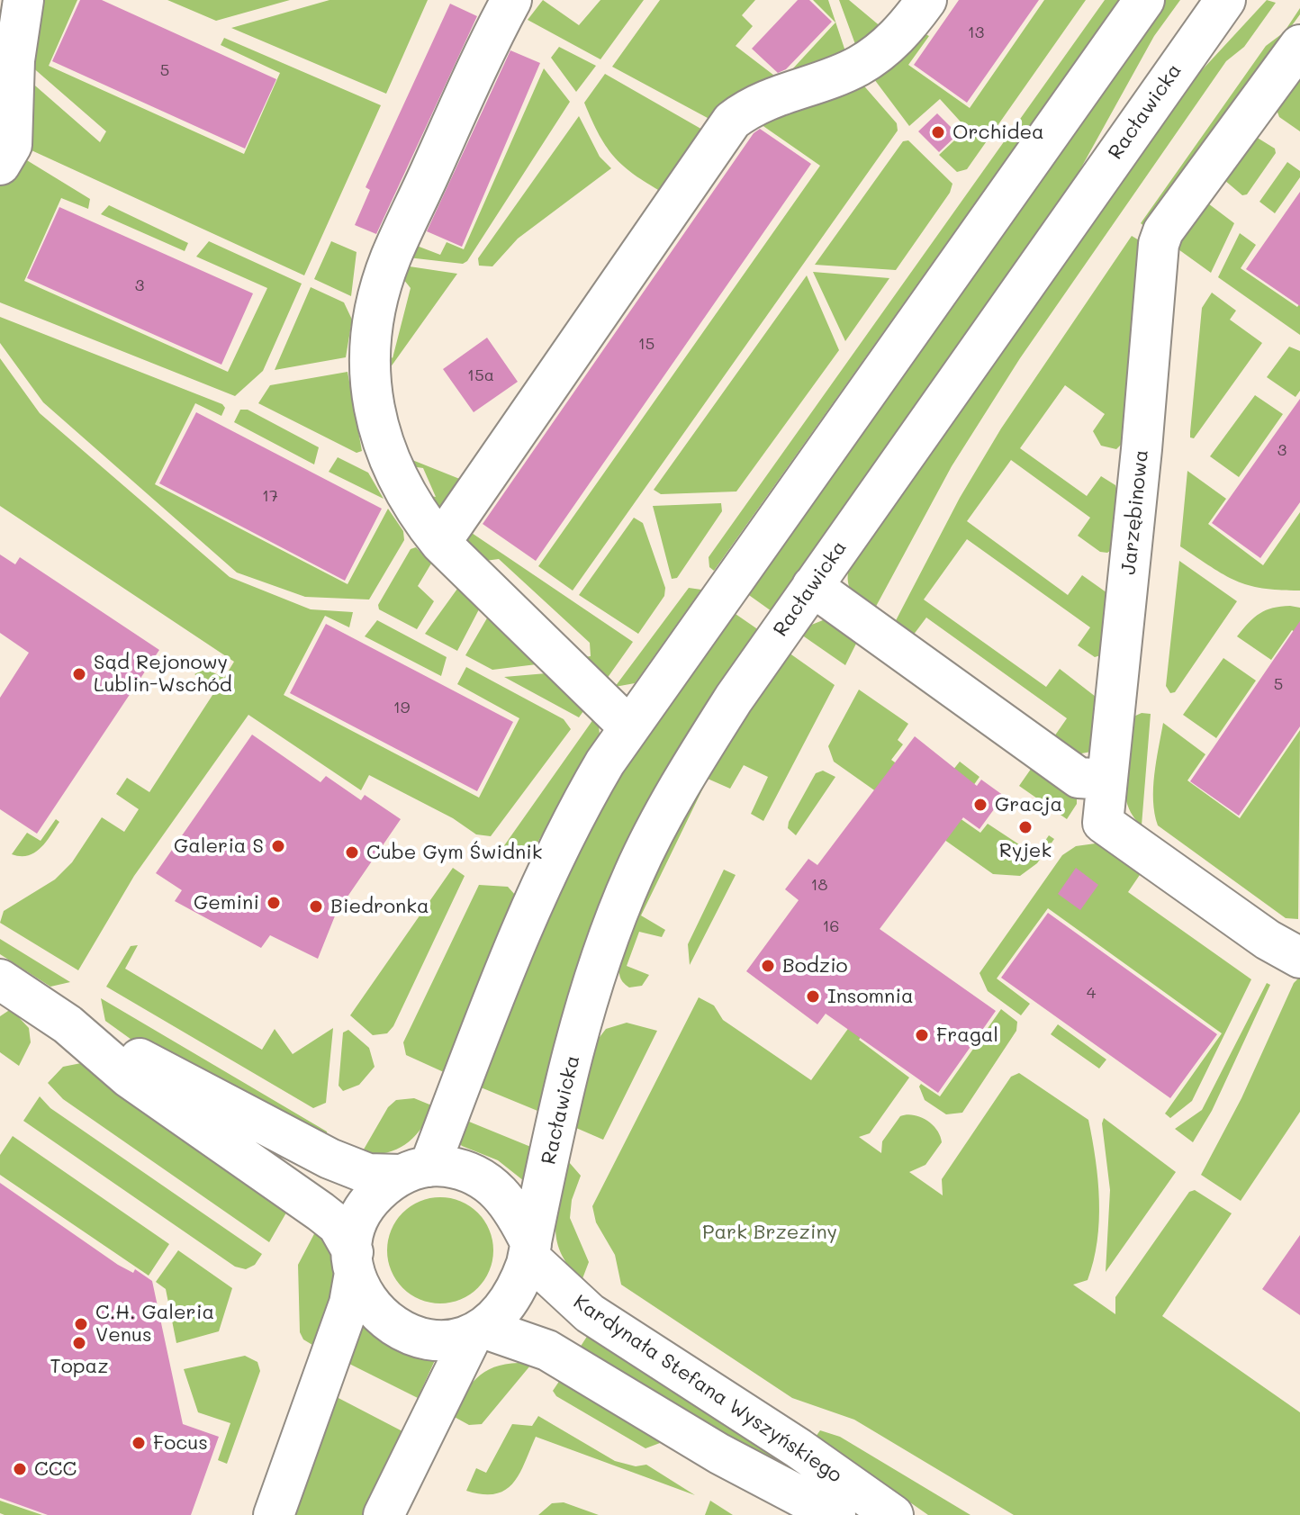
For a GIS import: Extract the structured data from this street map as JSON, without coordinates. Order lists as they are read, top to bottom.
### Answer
{
  "streets": {
    "street": ["Racławicka", "Jarzębinowa", "Kardynała Stefana Wyszyńskiego"]
  },
  "crossings": [
    ["Racławicka", "Kardynała Stefana Wyszyńskiego"]
  ],
  "parks": ["Park Brzeziny"],
  "places": [
    "Orchidea",
    "Sąd Rejonowy Lublin-Wschód",
    "Gracja",
    "Ryjek",
    "Galeria S",
    "Cube Gym Świdnik",
    "Gemini",
    "Biedronka",
    "Bodzio",
    "Insomnia",
    "Fragal",
    "C.H. Galeria Venus",
    "Topaz",
    "Focus",
    "CCC"
  ],
  "house_numbers": [
    "13",
    "5",
    "3",
    "15",
    "15a",
    "3",
    "17",
    "5",
    "19",
    "18",
    "16",
    "4"
  ]
}
